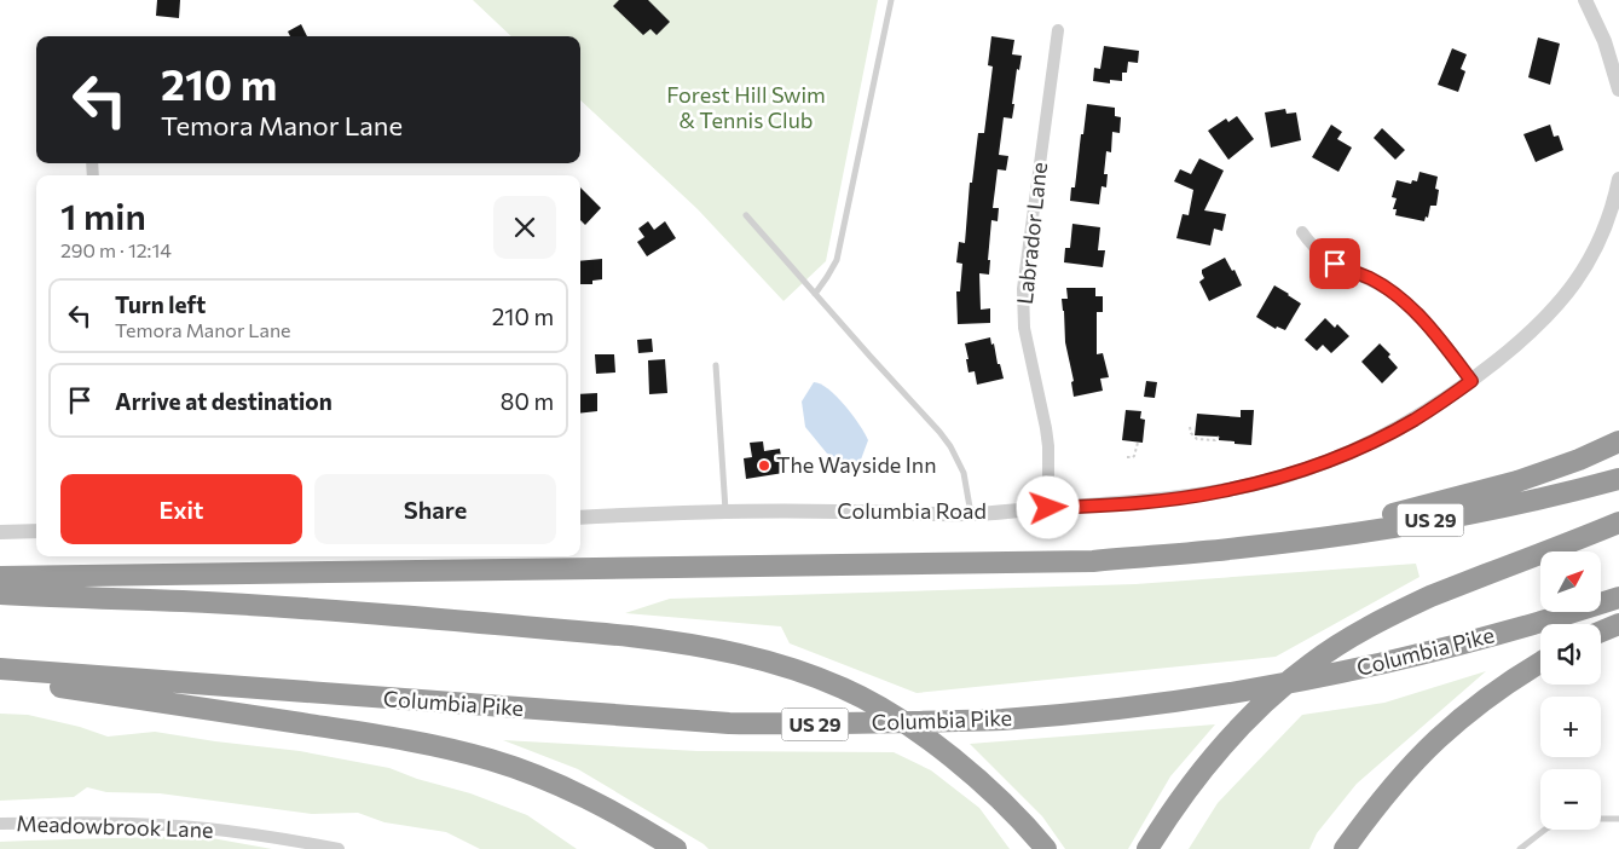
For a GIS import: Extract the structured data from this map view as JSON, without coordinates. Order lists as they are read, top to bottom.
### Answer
{
  "streets": {
    "highway": ["US 29", "Columbia Pike"],
    "street": ["Labrador Lane", "Columbia Road", "Meadowbrook Lane"]
  },
  "crossings": [
    ["Labrador Lane", "Columbia Road"]
  ],
  "parks": ["Forest Hill Swim & Tennis Club"],
  "places": ["The Wayside Inn"],
  "north": "top right",
  "page": {
    "turn": ["210 m", "Temora Manor Lane"],
    "heading": ["1 min", "290 m · 12:14"],
    "list": [
      {
        "name": "Turn left",
        "note": "Temora Manor Lane",
        "value": "210 m"
      },
      {
        "name": "Arrive at destination",
        "value": "80 m"
      }
    ],
    "buttons": ["Exit", "Share"],
    "map_buttons": ["+", "−"]
  }
}
